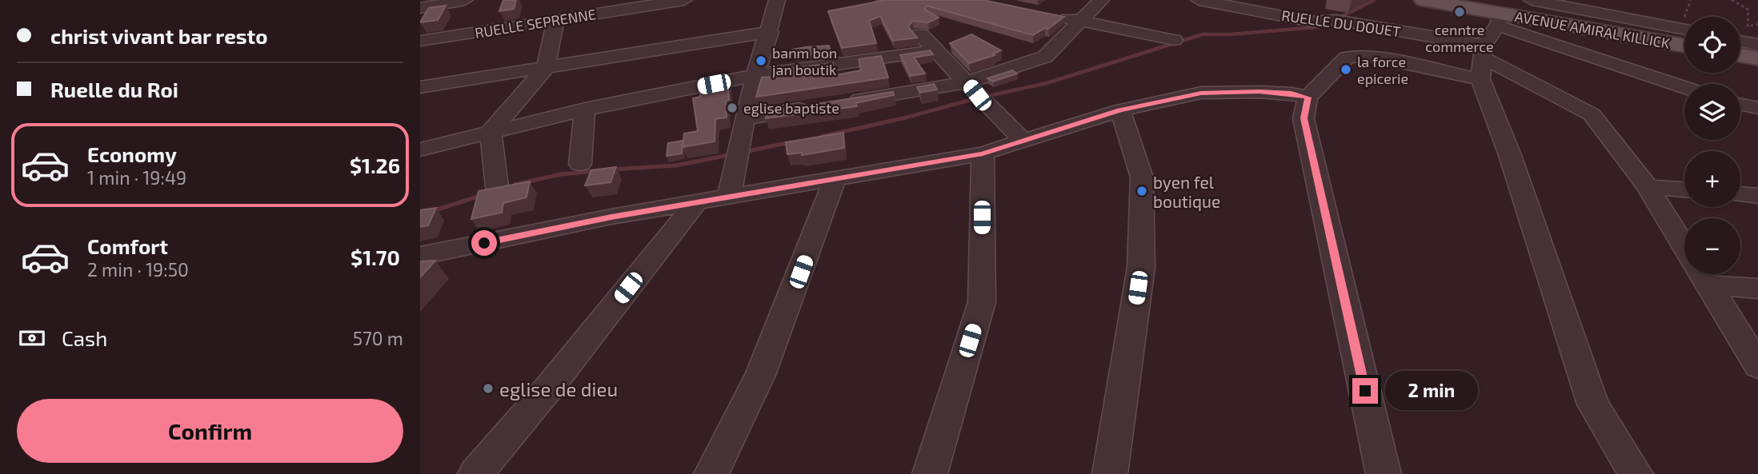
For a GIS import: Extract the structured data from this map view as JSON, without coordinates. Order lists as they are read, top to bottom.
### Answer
{
  "streets": {
    "main road": ["AVENUE AMIRAL KILLICK"],
    "street": ["RUELLE SEPRENNE", "RUELLE DU DOUET"]
  },
  "crossings": [
    ["RUELLE DU DOUET", "AVENUE AMIRAL KILLICK"]
  ],
  "places": [
    "cenntre commerce",
    "banm bon jan boutik",
    "la force epicerie",
    "eglise baptiste",
    "byen fel boutique",
    "eglise de dieu"
  ],
  "page": {
    "banner": ["christ vivant bar resto", "Ruelle du Roi"],
    "map_buttons": ["+", "−"],
    "list": [
      {
        "name": "Economy",
        "note": "1 min · 19:49",
        "value": "$1.26"
      },
      {
        "name": "Comfort",
        "note": "2 min · 19:50",
        "value": "$1.70"
      }
    ],
    "pay": ["Cash", "570 m"],
    "bubble": "2 min",
    "buttons": "Confirm"
  }
}
